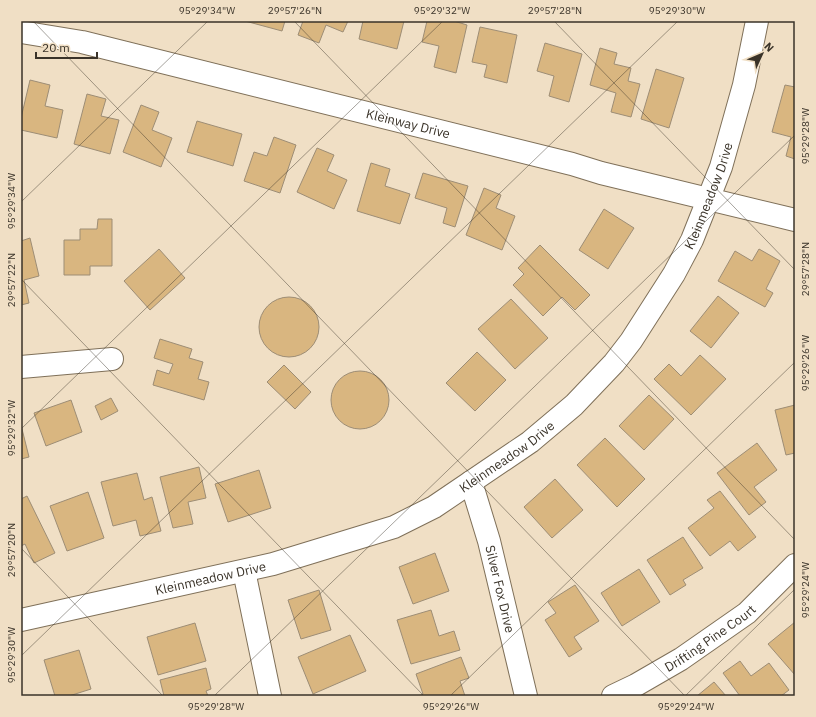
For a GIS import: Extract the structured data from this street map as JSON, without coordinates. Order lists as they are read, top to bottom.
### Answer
{
  "streets": {
    "street": [
      "Kleinway Drive",
      "Kleinmeadow Drive",
      "Silver Fox Drive",
      "Drifting Pine Court"
    ]
  },
  "crossings": [
    ["Kleinway Drive", "Kleinmeadow Drive"],
    ["Kleinmeadow Drive", "Silver Fox Drive"]
  ],
  "scale_bar": "20 m",
  "north": "top right",
  "coordinates": [
    "95°29'34\"W",
    "29°57'26\"N",
    "95°29'32\"W",
    "29°57'28\"N",
    "95°29'30\"W",
    "95°29'28\"W",
    "29°57'22\"N",
    "95°29'26\"W",
    "29°57'20\"N",
    "95°29'24\"W"
  ]
}
